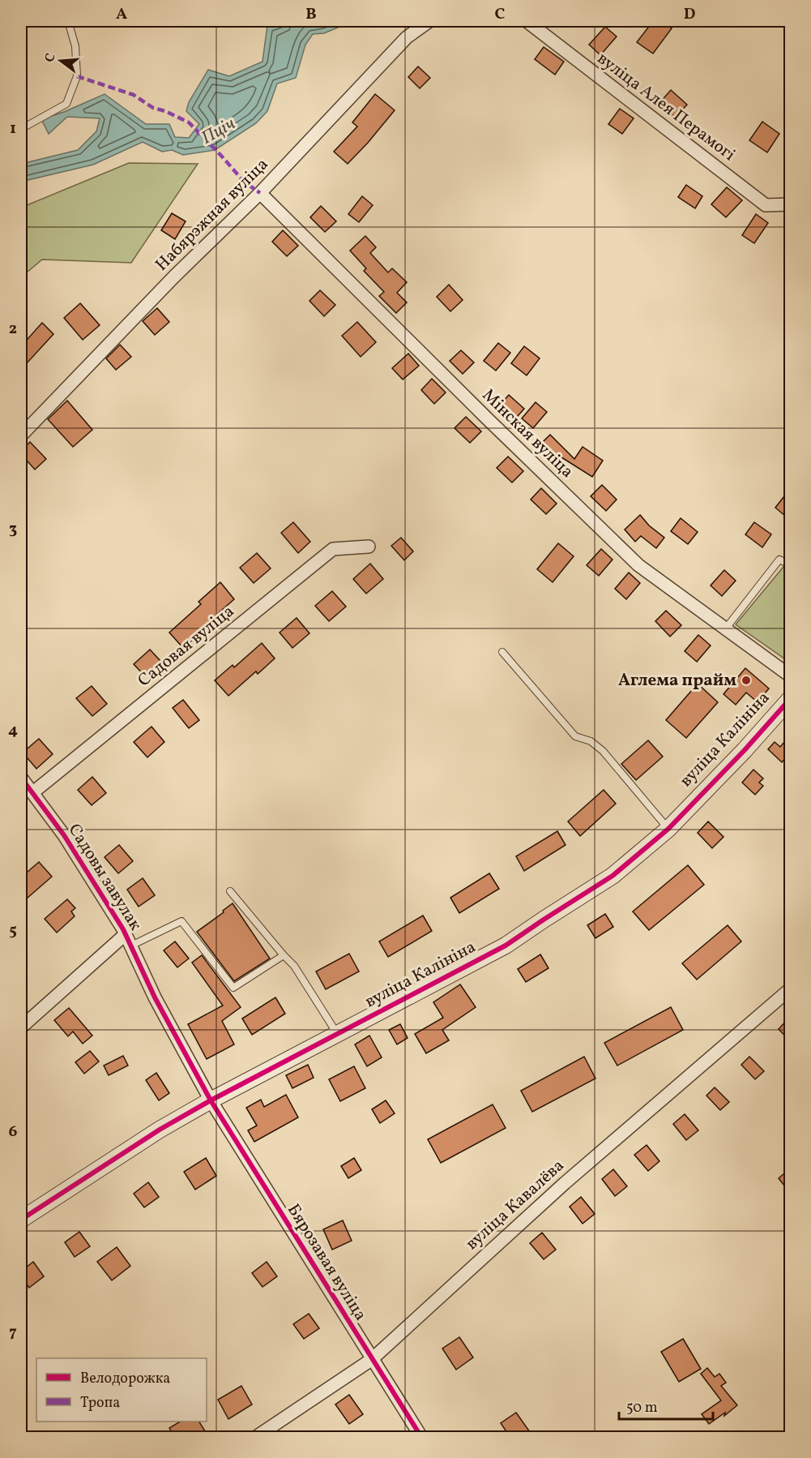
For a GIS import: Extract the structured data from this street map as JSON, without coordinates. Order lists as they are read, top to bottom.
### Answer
{
  "streets": {
    "street": [
      "вуліца Алея Перамогі",
      "Набярэжная вуліца",
      "Мінская вуліца",
      "Садовая вуліца",
      "вуліца Калініна",
      "Садовы завулак",
      "вуліца Кавалёва",
      "Бярозавая вуліца"
    ]
  },
  "crossings": [
    ["Набярэжная вуліца", "Мінская вуліца"],
    ["Садовая вуліца", "Садовы завулак"],
    ["вуліца Калініна", "Садовы завулак"],
    ["вуліца Калініна", "Бярозавая вуліца"],
    ["Садовы завулак", "Бярозавая вуліца"],
    ["вуліца Кавалёва", "Бярозавая вуліца"]
  ],
  "water": ["Пціч"],
  "places": ["Аглема прайм"],
  "legend": ["Велодорожка", "Тропа"],
  "scale_bar": "50 m",
  "north": "left",
  "grid": {
    "columns": [
      "A",
      "B",
      "C",
      "D"
    ],
    "rows": [
      "1",
      "2",
      "3",
      "4",
      "5",
      "6",
      "7"
    ]
  }
}
